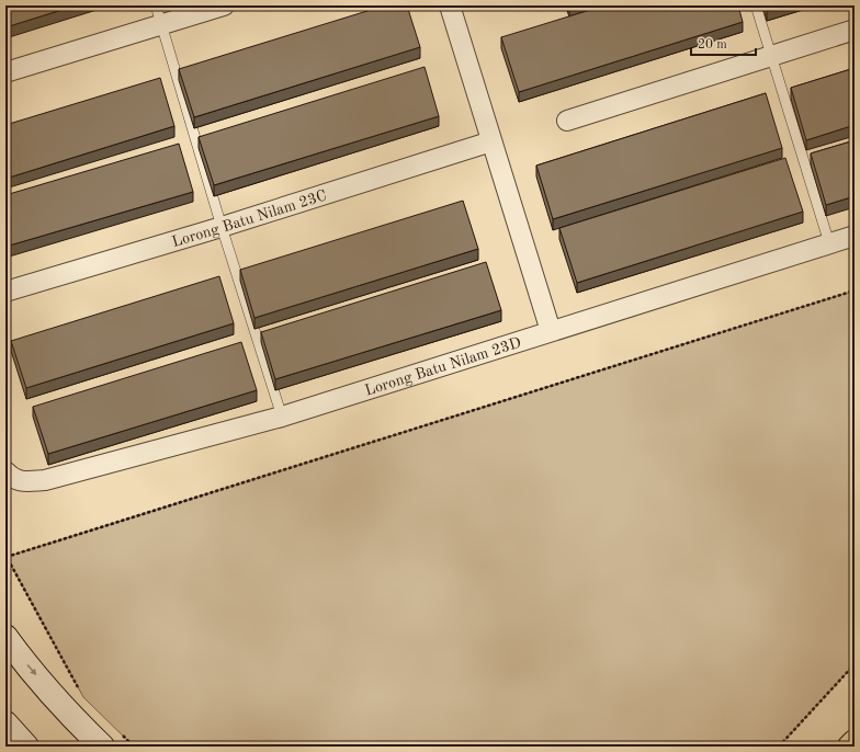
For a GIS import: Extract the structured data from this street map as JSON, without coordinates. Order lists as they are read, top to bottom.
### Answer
{
  "streets": {
    "street": ["Lorong Batu Nilam 23C", "Lorong Batu Nilam 23D"]
  },
  "scale_bar": "20 m"
}
